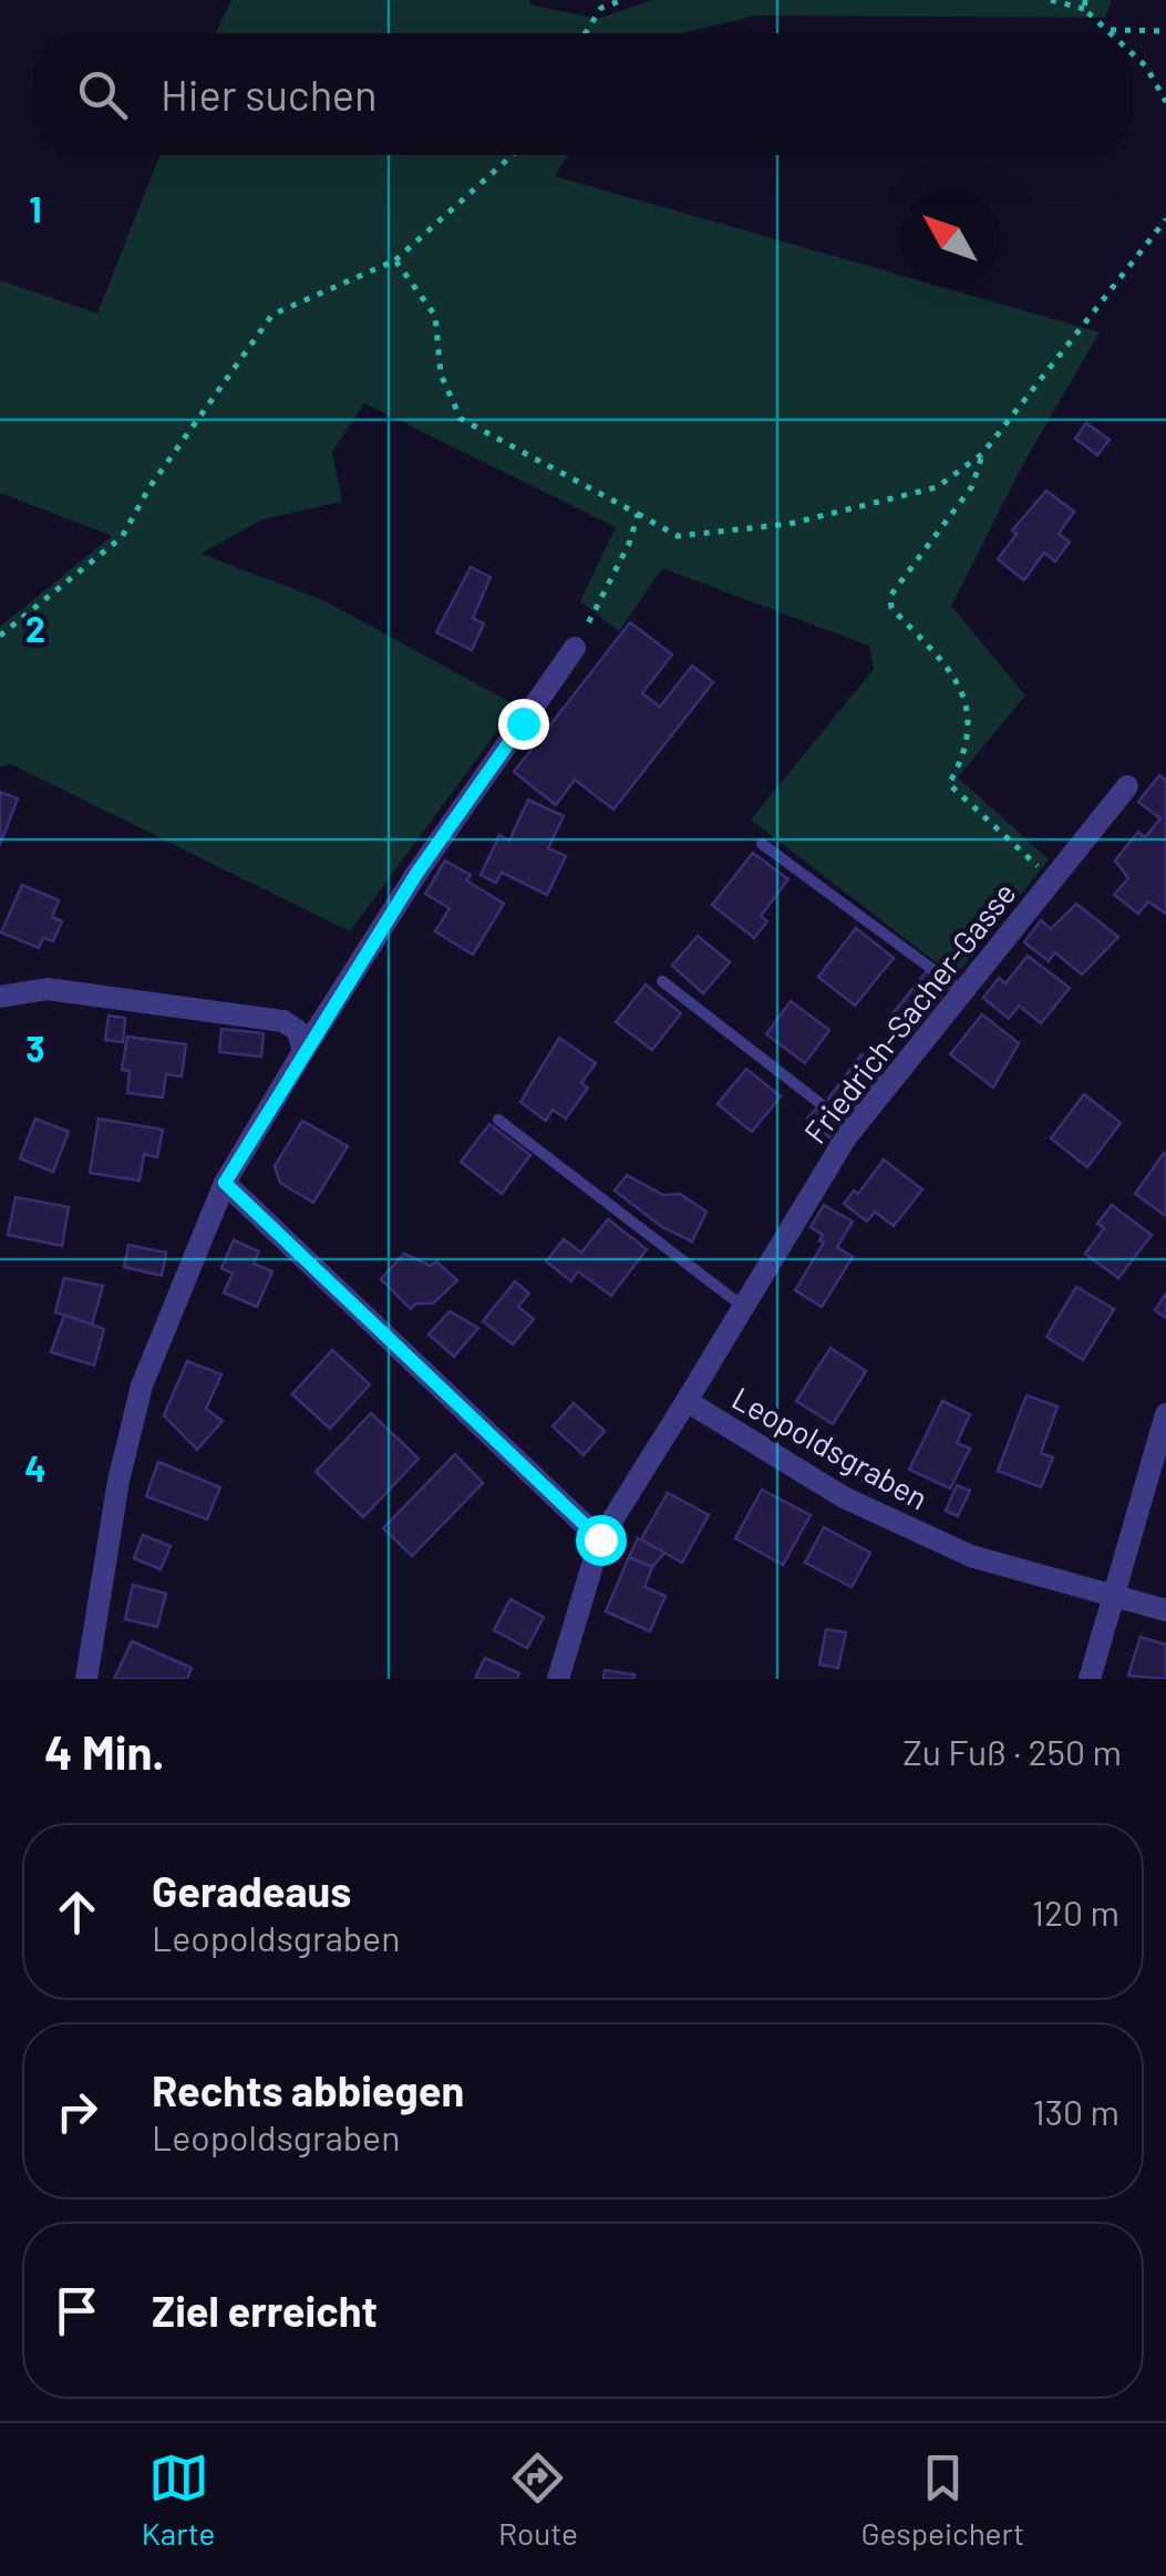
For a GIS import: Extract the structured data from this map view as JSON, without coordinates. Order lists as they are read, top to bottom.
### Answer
{
  "streets": {
    "street": ["Friedrich-Sacher-Gasse", "Leopoldsgraben"]
  },
  "crossings": [
    ["Friedrich-Sacher-Gasse", "Leopoldsgraben"]
  ],
  "north": "top left",
  "page": {
    "search": "Hier suchen",
    "heading": ["4 Min.", "Zu Fuß · 250 m"],
    "list": [
      ["Geradeaus", "Leopoldsgraben", "120 m"],
      ["Rechts abbiegen", "Leopoldsgraben", "130 m"],
      "Ziel erreicht"
    ],
    "nav": ["Karte", "Route", "Gespeichert"]
  },
  "grid": {
    "rows": [
      "1",
      "2",
      "3",
      "4"
    ]
  }
}
